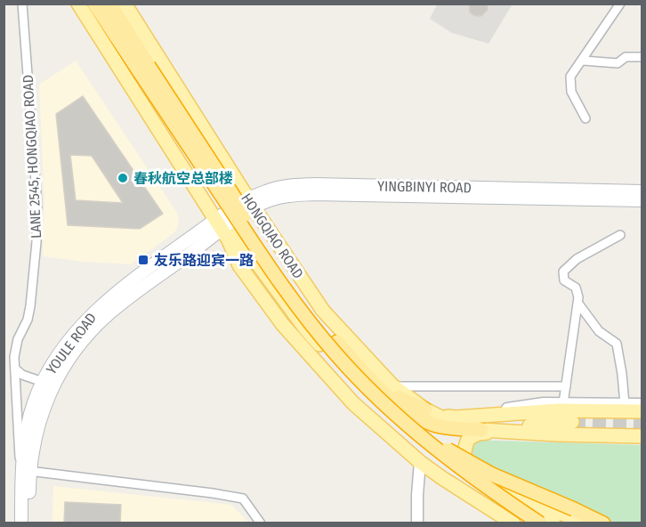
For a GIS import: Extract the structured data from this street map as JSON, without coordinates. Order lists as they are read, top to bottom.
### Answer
{
  "streets": {
    "main road": ["YINGBINYI ROAD", "HONGQIAO ROAD", "YOULE ROAD"],
    "street": ["LANE 2545, HONGQIAO ROAD"]
  },
  "crossings": [
    ["LANE 2545, HONGQIAO ROAD", "YOULE ROAD"],
    ["YINGBINYI ROAD", "HONGQIAO ROAD"],
    ["YINGBINYI ROAD", "YOULE ROAD"]
  ],
  "places": {
    "other": ["春秋航空总部楼"],
    "transit": ["友乐路迎宾一路"]
  }
}
